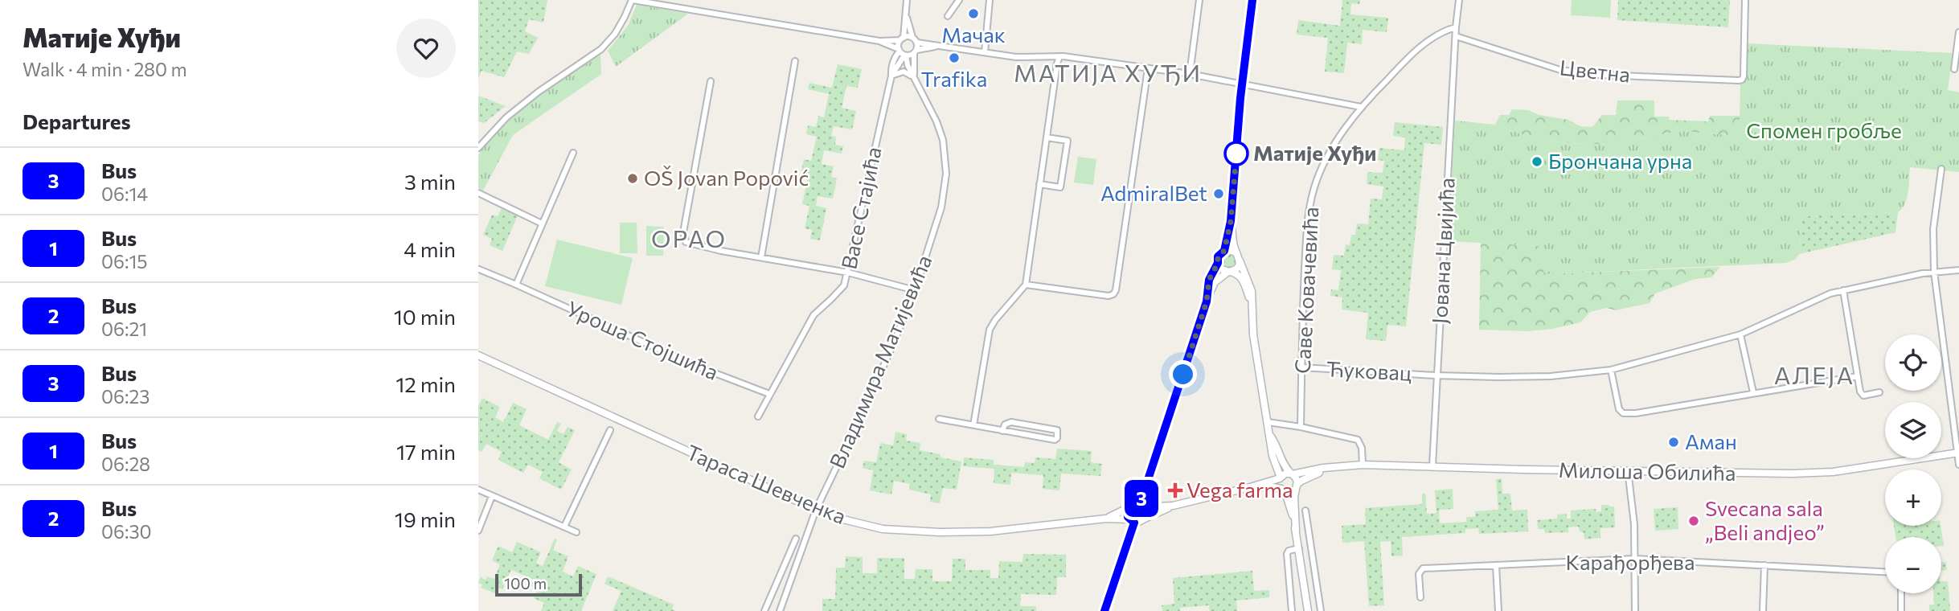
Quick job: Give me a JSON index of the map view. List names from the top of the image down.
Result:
{
  "streets": {
    "street": [
      "Цветна",
      "Васе Стајића",
      "Јована Цвијића",
      "Саве Ковачевића",
      "Уроша Стојшића",
      "Владимира Матијевића",
      "Ћуковац",
      "Милоша Обилића",
      "Тараса Шевченка",
      "Карађорђева"
    ]
  },
  "crossings": [
    ["Цветна", "Јована Цвијића"],
    ["Васе Стајића", "Уроша Стојшића"],
    ["Васе Стајића", "Владимира Матијевића"],
    ["Јована Цвијића", "Саве Ковачевића"],
    ["Јована Цвијића", "Ћуковац"],
    ["Јована Цвијића", "Милоша Обилића"],
    ["Саве Ковачевића", "Ћуковац"],
    ["Владимира Матијевића", "Тараса Шевченка"]
  ],
  "districts": ["МАТИЈА ХУЂИ", "ОРАО", "АЛЕЈА"],
  "parks": ["Спомен гробље"],
  "places": {
    "other": [
      "Мачак",
      "Trafika",
      "Матије Хуђи",
      "Брончана урна",
      "OŠ Jovan Popović",
      "AdmiralBet",
      "Аман",
      "Svecana sala „Beli andjeo”"
    ],
    "health": ["Vega farma"]
  },
  "lines": ["bus line 3"],
  "scale_bar": "100 m",
  "page": {
    "heading": [
      ["Матије Хуђи", "Walk · 4 min · 280 m"],
      "Departures"
    ],
    "on_map": "3",
    "list": [
      {
        "mark": "3",
        "name": "Bus",
        "note": "06:14",
        "value": "3 min"
      },
      {
        "mark": "1",
        "name": "Bus",
        "note": "06:15",
        "value": "4 min"
      },
      {
        "mark": "2",
        "name": "Bus",
        "note": "06:21",
        "value": "10 min"
      },
      {
        "mark": "3",
        "name": "Bus",
        "note": "06:23",
        "value": "12 min"
      },
      {
        "mark": "1",
        "name": "Bus",
        "note": "06:28",
        "value": "17 min"
      },
      {
        "mark": "2",
        "name": "Bus",
        "note": "06:30",
        "value": "19 min"
      }
    ],
    "map_buttons": ["+", "−"],
    "scale": "100 m"
  }
}
